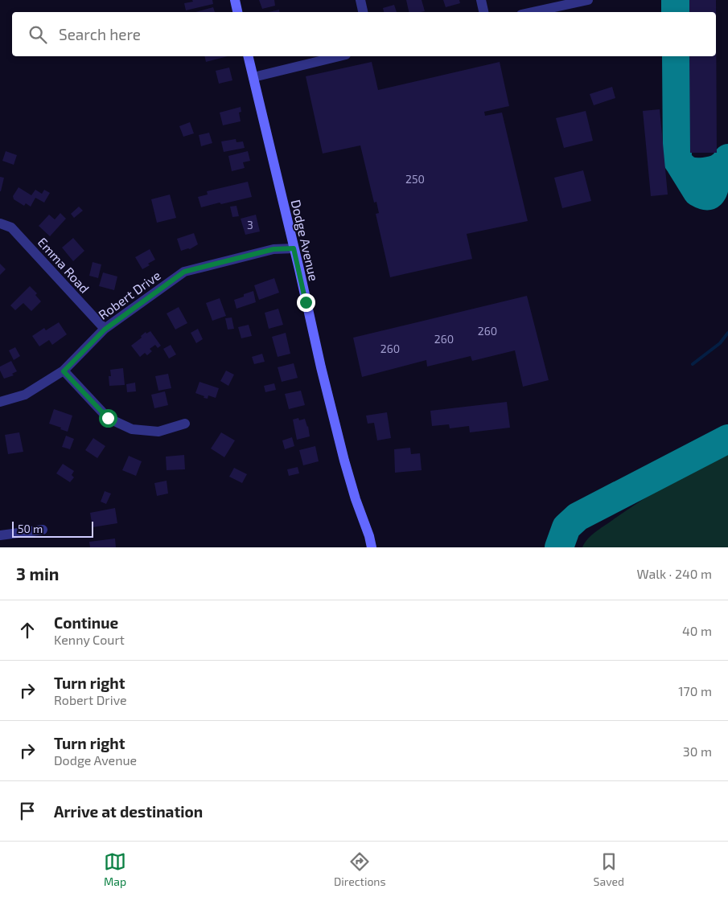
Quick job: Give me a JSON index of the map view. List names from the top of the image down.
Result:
{
  "streets": {
    "main road": ["Dodge Avenue"],
    "street": ["Emma Road", "Robert Drive"]
  },
  "crossings": [
    ["Dodge Avenue", "Robert Drive"],
    ["Emma Road", "Robert Drive"]
  ],
  "house_numbers": [
    "250",
    "3",
    "260",
    "260",
    "260"
  ],
  "scale_bar": "50 m",
  "page": {
    "search": "Search here",
    "scale": "50 m",
    "heading": ["3 min", "Walk · 240 m"],
    "list": [
      ["Continue", "Kenny Court", "40 m"],
      ["Turn right", "Robert Drive", "170 m"],
      ["Turn right", "Dodge Avenue", "30 m"],
      "Arrive at destination"
    ],
    "nav": ["Map", "Directions", "Saved"]
  }
}
